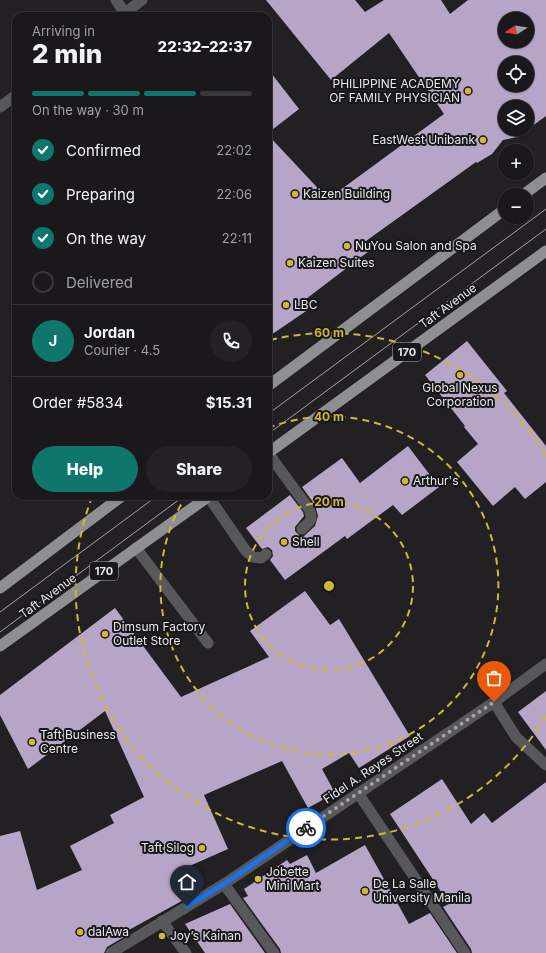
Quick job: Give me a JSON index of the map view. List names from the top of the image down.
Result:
{
  "streets": {
    "main road": ["Taft Avenue", "170"],
    "street": ["Fidel A. Reyes Street"]
  },
  "places": [
    "PHILIPPINE ACADEMY OF FAMILY PHYSICIAN",
    "EastWest Unibank",
    "Kaizen Building",
    "NuYou Salon and Spa",
    "Kaizen Suites",
    "LBC",
    "Global Nexus Corporation",
    "Arthur's",
    "Shell",
    "Dimsum Factory Outlet Store",
    "Taft Business Centre",
    "Taft Silog",
    "Jobette Mini Mart",
    "De La Salle University Manila",
    "dalAwa",
    "Joy’s Kainan"
  ],
  "north": "left",
  "page": {
    "map_buttons": ["+", "−"],
    "heading": ["2 min", "Arriving in", "22:32–22:37"],
    "panel": [
      "Jordan",
      "Courier · 4.5",
      "Order #5834",
      "$15.31"
    ],
    "bar": "On the way · 30 m",
    "list": [
      ["Confirmed", "22:02"],
      ["Preparing", "22:06"],
      ["On the way", "22:11"],
      "Delivered"
    ],
    "round": "J",
    "buttons": ["Help", "Share"]
  },
  "rings": ["60 m", "40 m", "20 m"]
}
